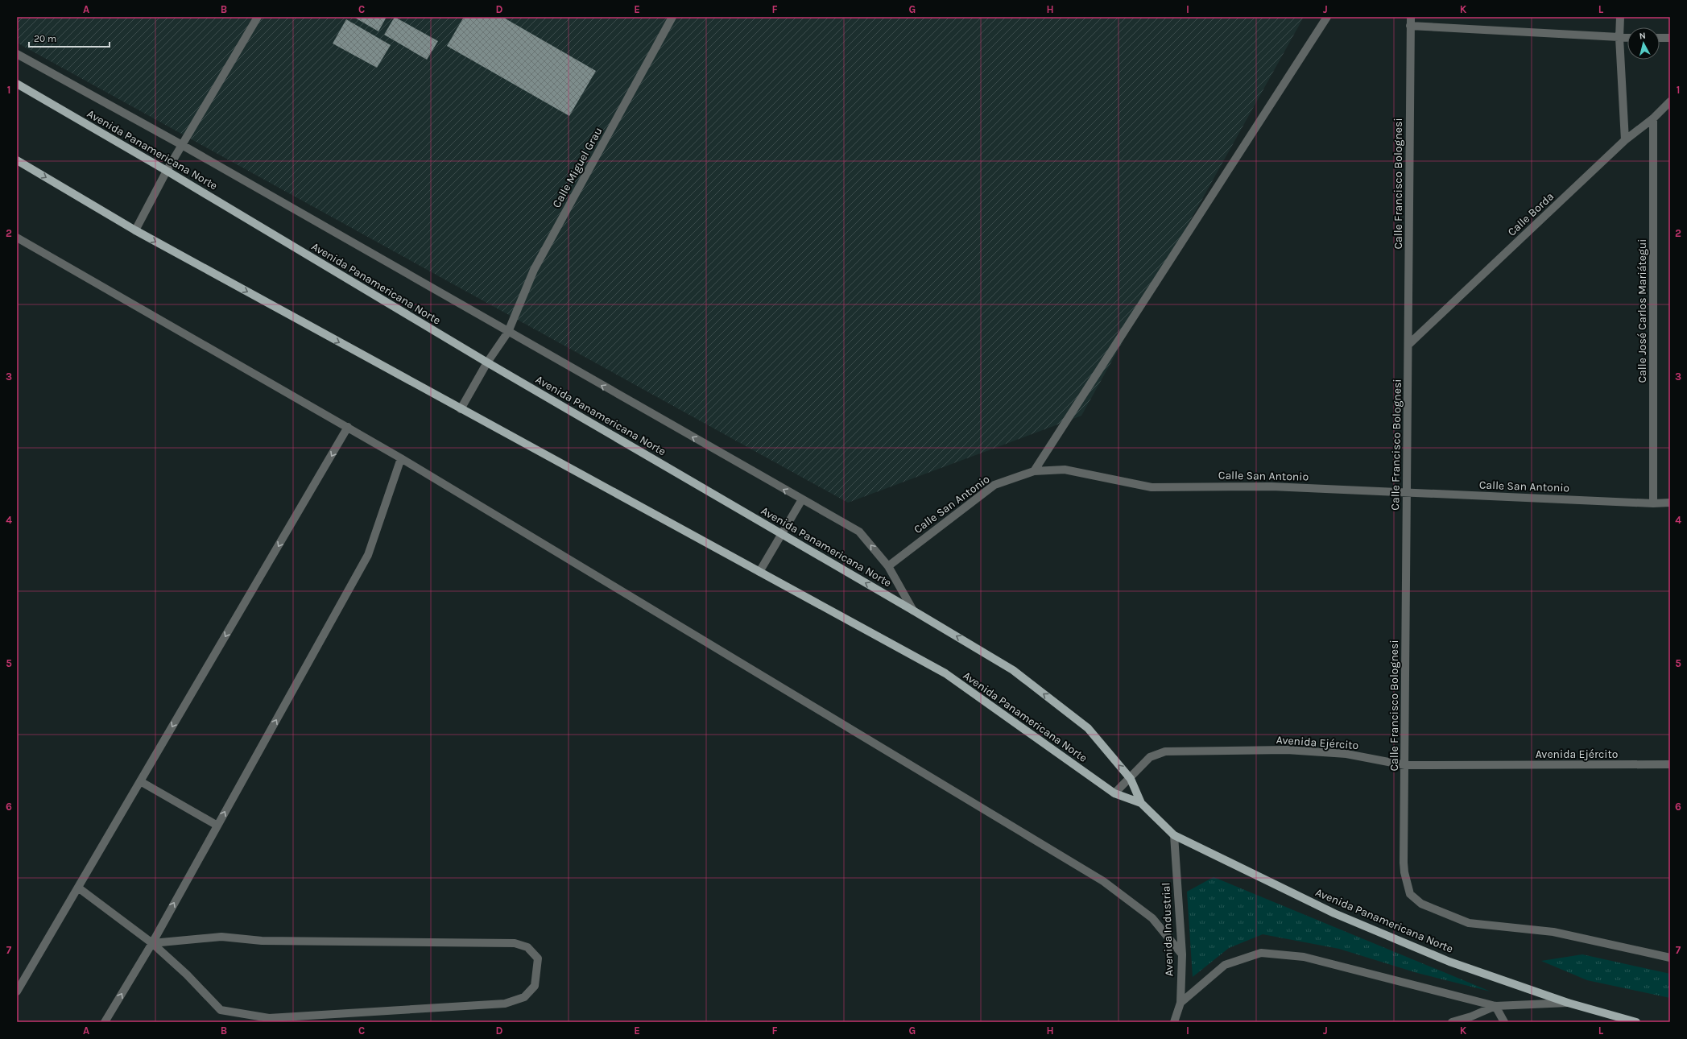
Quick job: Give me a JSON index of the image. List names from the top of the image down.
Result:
{
  "streets": {
    "main road": ["Avenida Panamericana Norte"],
    "street": [
      "Calle Miguel Grau",
      "Calle Francisco Bolognesi",
      "Calle Borda",
      "Calle José Carlos Mariátegui",
      "Calle San Antonio",
      "Avenida Ejército",
      "Avenida Industrial"
    ]
  },
  "crossings": [
    ["Avenida Panamericana Norte", "Calle Miguel Grau"],
    ["Avenida Panamericana Norte", "Avenida Ejército"],
    ["Avenida Panamericana Norte", "Avenida Industrial"],
    ["Calle Francisco Bolognesi", "Calle Borda"],
    ["Calle Francisco Bolognesi", "Calle San Antonio"],
    ["Calle Francisco Bolognesi", "Avenida Ejército"],
    ["Calle Borda", "Calle José Carlos Mariátegui"],
    ["Calle José Carlos Mariátegui", "Calle San Antonio"]
  ],
  "scale_bar": "20 m",
  "north": "top",
  "grid": {
    "columns": [
      "A",
      "B",
      "C",
      "D",
      "E",
      "F",
      "G",
      "H",
      "I",
      "J",
      "K",
      "L"
    ],
    "rows": [
      "1",
      "2",
      "3",
      "4",
      "5",
      "6",
      "7"
    ]
  }
}
